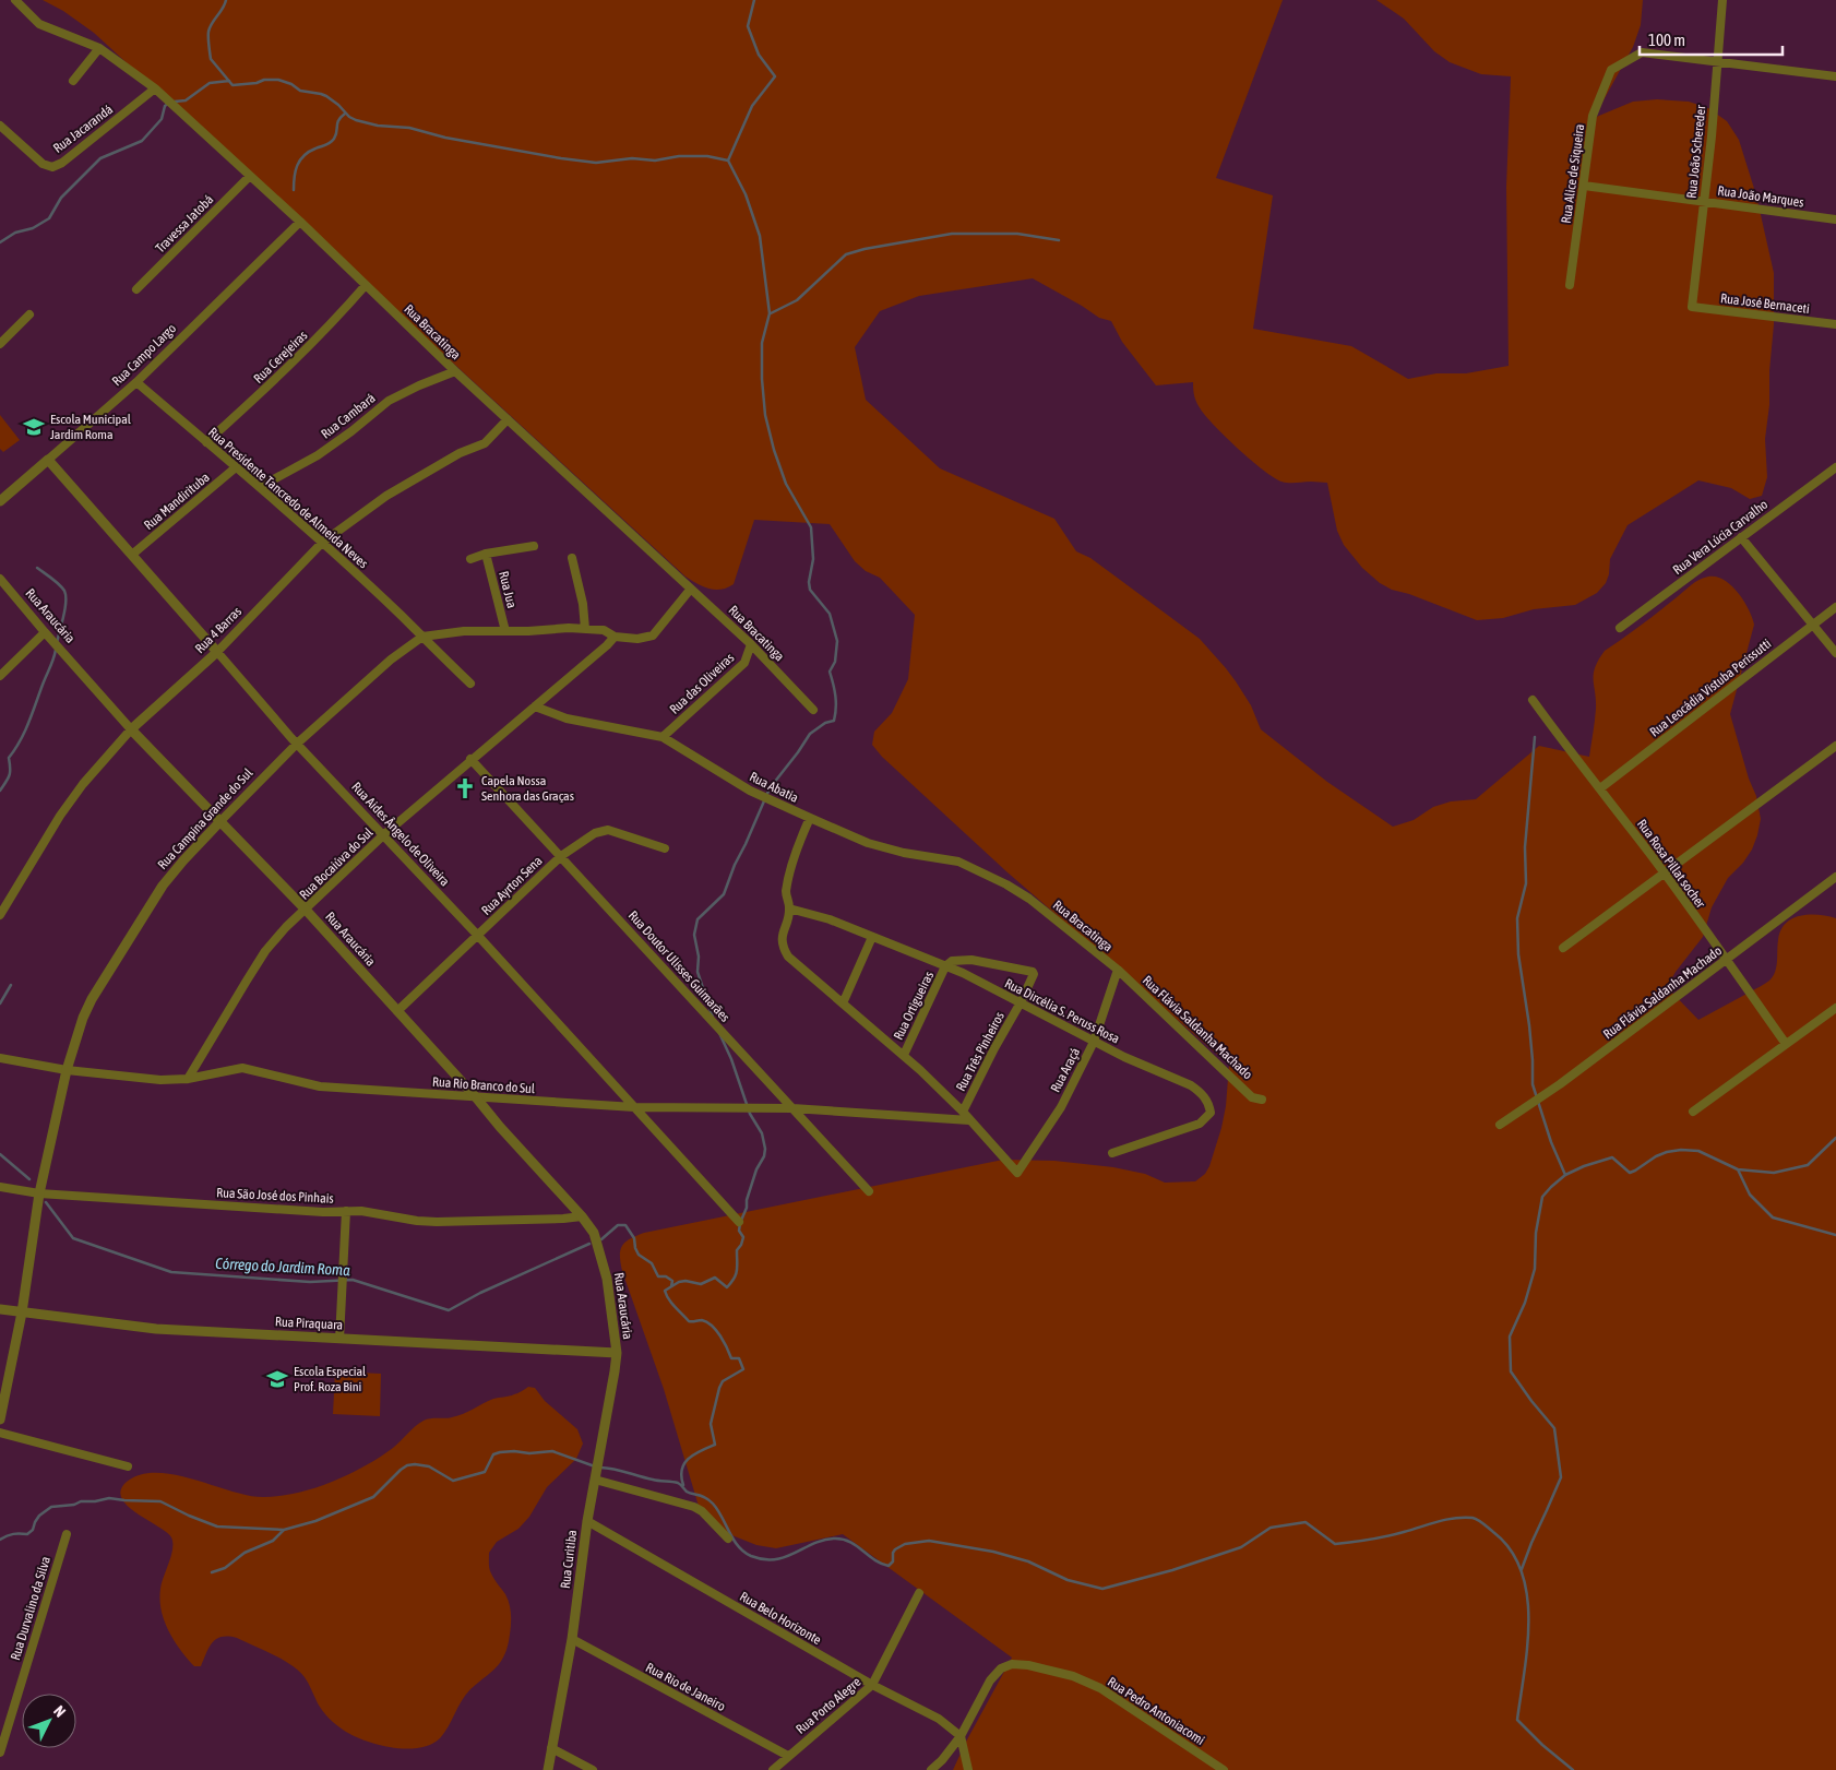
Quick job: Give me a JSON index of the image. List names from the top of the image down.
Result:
{
  "streets": {
    "street": [
      "Rua Jacarandá",
      "Rua João Schereder",
      "Rua Alice de Siqueira",
      "Rua João Marques",
      "Travessa Jatobá",
      "Rua José Bernaceti",
      "Rua Bracatinga",
      "Rua Campo Largo",
      "Rua Cerejeiras",
      "Rua Cambará",
      "Rua Presidente Tancredo de Almeida Neves",
      "Rua Mandirituba",
      "Rua Vera Lúcia Carvalho",
      "Rua Jua",
      "Rua Araucária",
      "Rua 4 Barras",
      "Rua das Oliveiras",
      "Rua Leocádia Vistuba Perissutti",
      "Rua Abatia",
      "Rua Campina Grande do Sul",
      "Rua Aides Ângelo de Oliveira",
      "Rua Bocaiúva do Sul",
      "Rua Rosa Pillat socher",
      "Rua Ayrton Sena",
      "Rua Doutor Ulisses Guimarães",
      "Rua Flávia Saldanha Machado",
      "Rua Ortigueiras",
      "Rua Dircélia S. Peruss Rosa",
      "Rua Três Pinheiros",
      "Rua Araçá",
      "Rua Rio Branco do Sul",
      "Rua São José dos Pinhais",
      "Rua Piraquara",
      "Rua Curitiba",
      "Rua Durvalino da Silva",
      "Rua Belo Horizonte",
      "Rua Rio de Janeiro",
      "Rua Porto Alegre",
      "Rua Pedro Antoniacomi"
    ]
  },
  "crossings": [
    ["Rua Jacarandá", "Rua Bracatinga"],
    ["Rua João Schereder", "Rua Alice de Siqueira"],
    ["Rua João Schereder", "Rua João Marques"],
    ["Rua João Schereder", "Rua José Bernaceti"],
    ["Rua Alice de Siqueira", "Rua João Marques"],
    ["Travessa Jatobá", "Rua Bracatinga"],
    ["Rua Bracatinga", "Rua Campo Largo"],
    ["Rua Bracatinga", "Rua Cerejeiras"],
    ["Rua Bracatinga", "Rua Cambará"],
    ["Rua Bracatinga", "Rua 4 Barras"],
    ["Rua Bracatinga", "Rua das Oliveiras"],
    ["Rua Bracatinga", "Rua Abatia"],
    ["Rua Bracatinga", "Rua Campina Grande do Sul"],
    ["Rua Bracatinga", "Rua Flávia Saldanha Machado"],
    ["Rua Bracatinga", "Rua Araçá"],
    ["Rua Campo Largo", "Rua Presidente Tancredo de Almeida Neves"],
    ["Rua Campo Largo", "Rua Aides Ângelo de Oliveira"],
    ["Rua Cerejeiras", "Rua Presidente Tancredo de Almeida Neves"],
    ["Rua Cambará", "Rua Presidente Tancredo de Almeida Neves"],
    ["Rua Presidente Tancredo de Almeida Neves", "Rua Mandirituba"],
    ["Rua Presidente Tancredo de Almeida Neves", "Rua 4 Barras"],
    ["Rua Presidente Tancredo de Almeida Neves", "Rua Campina Grande do Sul"],
    ["Rua Mandirituba", "Rua Aides Ângelo de Oliveira"],
    ["Rua Jua", "Rua Campina Grande do Sul"],
    ["Rua Araucária", "Rua 4 Barras"],
    ["Rua Araucária", "Rua Campina Grande do Sul"],
    ["Rua Araucária", "Rua Bocaiúva do Sul"],
    ["Rua Araucária", "Rua Ayrton Sena"],
    ["Rua Araucária", "Rua Rio Branco do Sul"],
    ["Rua Araucária", "Rua São José dos Pinhais"],
    ["Rua Araucária", "Rua Piraquara"],
    ["Rua Araucária", "Rua Curitiba"],
    ["Rua 4 Barras", "Rua Aides Ângelo de Oliveira"],
    ["Rua das Oliveiras", "Rua Abatia"],
    ["Rua Leocádia Vistuba Perissutti", "Rua Rosa Pillat socher"],
    ["Rua Abatia", "Rua Bocaiúva do Sul"],
    ["Rua Campina Grande do Sul", "Rua Aides Ângelo de Oliveira"],
    ["Rua Campina Grande do Sul", "Rua Bocaiúva do Sul"],
    ["Rua Campina Grande do Sul", "Rua Rio Branco do Sul"],
    ["Rua Campina Grande do Sul", "Rua São José dos Pinhais"],
    ["Rua Campina Grande do Sul", "Rua Piraquara"],
    ["Rua Aides Ângelo de Oliveira", "Rua Bocaiúva do Sul"],
    ["Rua Aides Ângelo de Oliveira", "Rua Ayrton Sena"],
    ["Rua Aides Ângelo de Oliveira", "Rua Rio Branco do Sul"],
    ["Rua Bocaiúva do Sul", "Rua Doutor Ulisses Guimarães"],
    ["Rua Bocaiúva do Sul", "Rua Rio Branco do Sul"],
    ["Rua Rosa Pillat socher", "Rua Flávia Saldanha Machado"],
    ["Rua Ayrton Sena", "Rua Doutor Ulisses Guimarães"],
    ["Rua Doutor Ulisses Guimarães", "Rua Rio Branco do Sul"],
    ["Rua Flávia Saldanha Machado", "Rua Araçá"],
    ["Rua Ortigueiras", "Rua Dircélia S. Peruss Rosa"],
    ["Rua Ortigueiras", "Rua Três Pinheiros"],
    ["Rua Dircélia S. Peruss Rosa", "Rua Três Pinheiros"],
    ["Rua Dircélia S. Peruss Rosa", "Rua Araçá"],
    ["Rua Araçá", "Rua Rio Branco do Sul"],
    ["Rua Piraquara", "Rua Curitiba"],
    ["Rua Curitiba", "Rua Belo Horizonte"],
    ["Rua Curitiba", "Rua Rio de Janeiro"],
    ["Rua Belo Horizonte", "Rua Porto Alegre"],
    ["Rua Belo Horizonte", "Rua Pedro Antoniacomi"],
    ["Rua Rio de Janeiro", "Rua Porto Alegre"]
  ],
  "water": ["Córrego do Jardim Roma"],
  "places": {
    "school or university": ["Escola Municipal Jardim Roma", "Escola Especial Prof. Roza Bini"],
    "church": ["Capela Nossa Senhora das Graças"]
  },
  "scale_bar": "100 m",
  "north": "top right"
}
